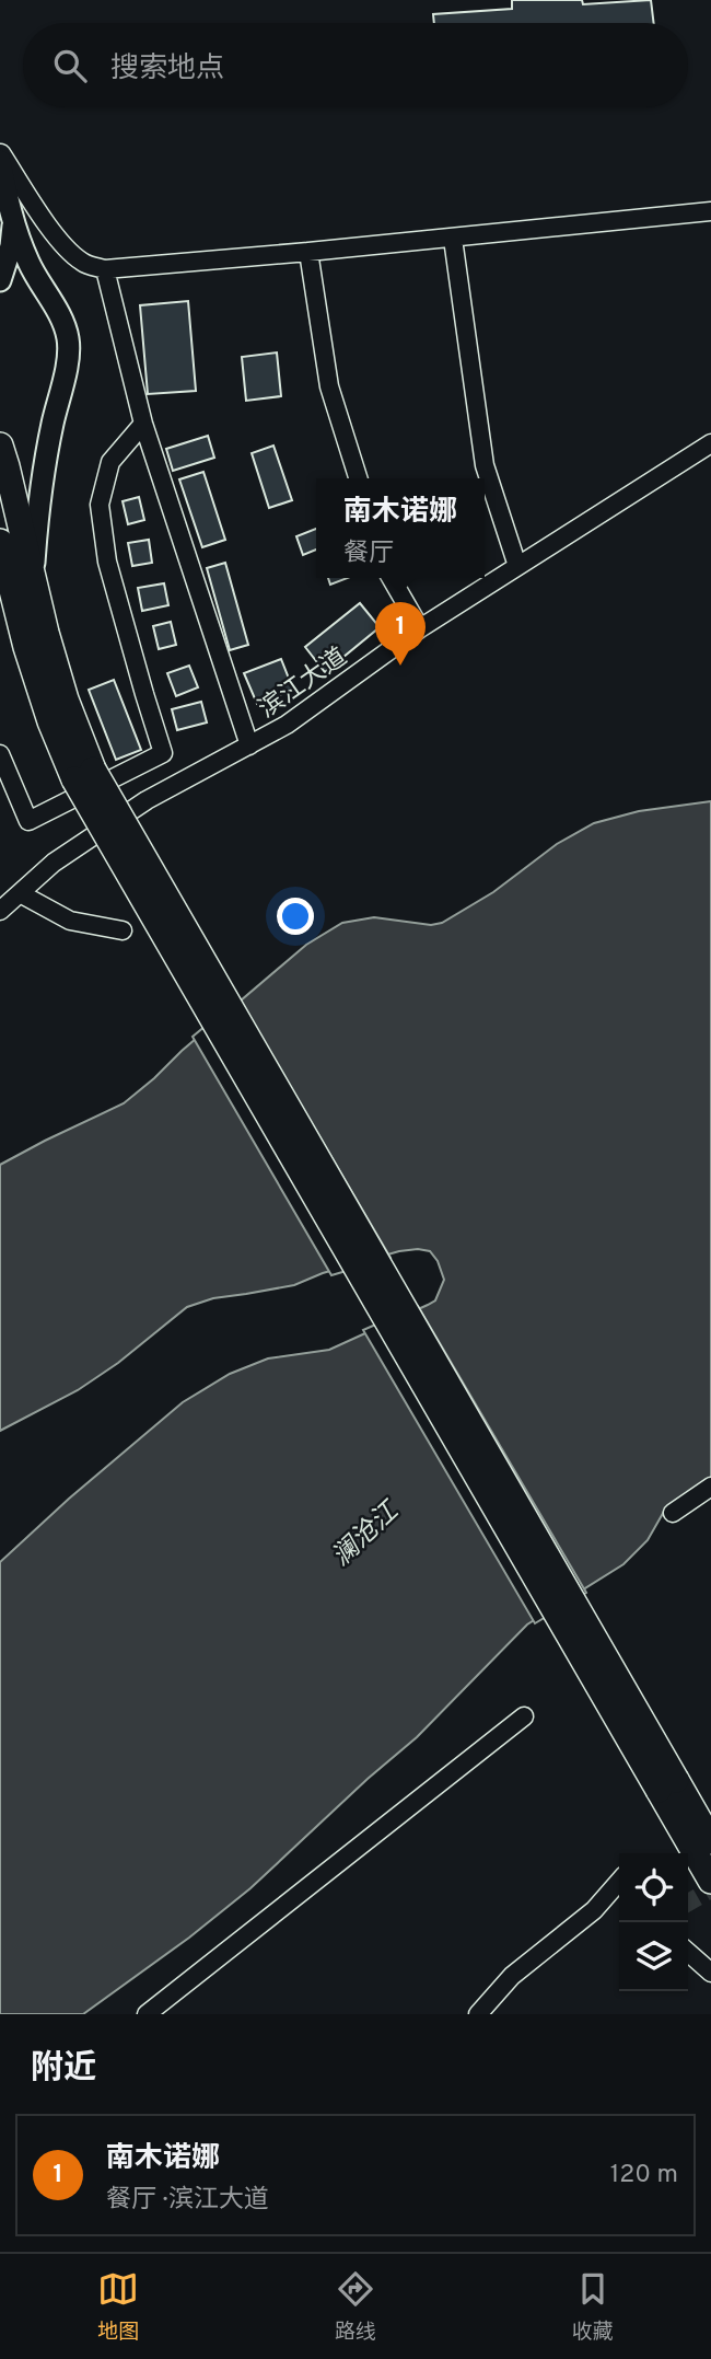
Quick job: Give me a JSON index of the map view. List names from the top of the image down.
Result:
{
  "streets": {
    "street": ["滨江大道"]
  },
  "water": ["澜沧江"],
  "page": {
    "search": "搜索地点",
    "popup": ["南木诺娜", "餐厅"],
    "pins": "1",
    "heading": "附近",
    "list": [
      {
        "mark": "1",
        "name": "南木诺娜",
        "note": "餐厅 · 滨江大道",
        "value": "120 m"
      }
    ],
    "nav": ["地图", "路线", "收藏"]
  }
}
